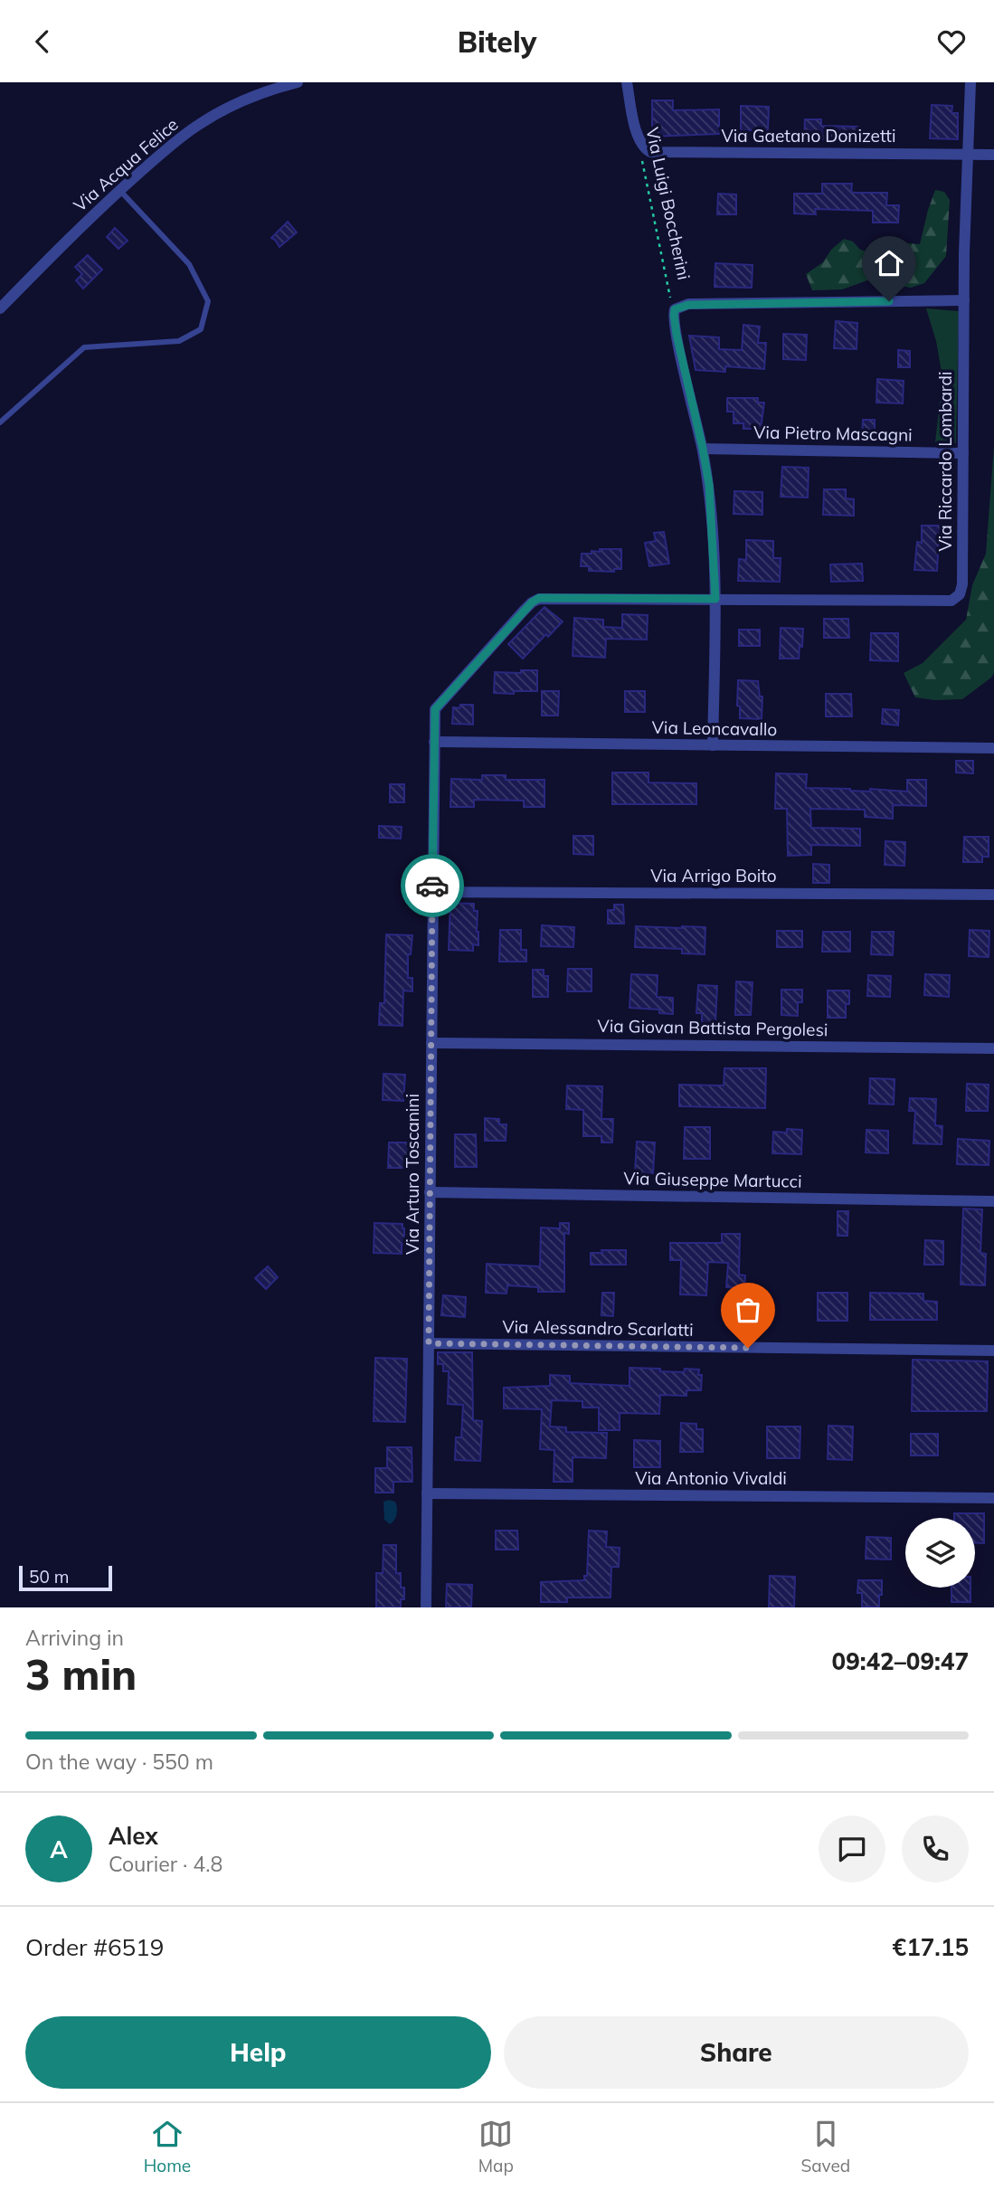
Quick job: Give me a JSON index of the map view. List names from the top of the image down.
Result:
{
  "streets": {
    "street": [
      "Via Gaetano Donizetti",
      "Via Acqua Felice",
      "Via Luigi Boccherini",
      "Via Pietro Mascagni",
      "Via Riccardo Lombardi",
      "Via Leoncavallo",
      "Via Arrigo Boito",
      "Via Giovan Battista Pergolesi",
      "Via Arturo Toscanini",
      "Via Giuseppe Martucci",
      "Via Alessandro Scarlatti",
      "Via Antonio Vivaldi"
    ]
  },
  "crossings": [
    ["Via Gaetano Donizetti", "Via Luigi Boccherini"],
    ["Via Gaetano Donizetti", "Via Riccardo Lombardi"],
    ["Via Pietro Mascagni", "Via Riccardo Lombardi"],
    ["Via Riccardo Lombardi", "Via Arturo Toscanini"],
    ["Via Leoncavallo", "Via Arturo Toscanini"],
    ["Via Arrigo Boito", "Via Arturo Toscanini"],
    ["Via Giovan Battista Pergolesi", "Via Arturo Toscanini"],
    ["Via Arturo Toscanini", "Via Giuseppe Martucci"],
    ["Via Arturo Toscanini", "Via Alessandro Scarlatti"],
    ["Via Arturo Toscanini", "Via Antonio Vivaldi"]
  ],
  "scale_bar": "50 m",
  "page": {
    "header": "Bitely",
    "scale": "50 m",
    "heading": ["3 min", "Arriving in", "09:42–09:47"],
    "panel": [
      "Alex",
      "Courier · 4.8",
      "Order #6519",
      "€17.15"
    ],
    "bar": "On the way · 550 m",
    "round": "A",
    "buttons": ["Help", "Share"],
    "tabs": ["Home", "Map", "Saved"]
  }
}
